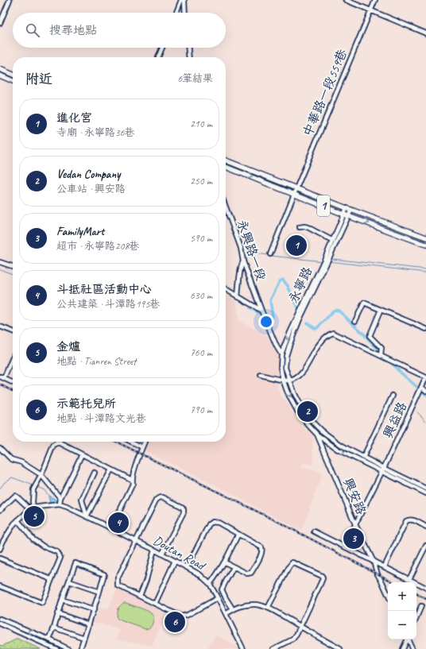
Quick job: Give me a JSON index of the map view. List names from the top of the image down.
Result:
{
  "streets": {
    "main road": ["1"],
    "street": [
      "中華路一段559巷",
      "永興路一段",
      "永寧路",
      "興益路",
      "興安路",
      "Doutan Road"
    ]
  },
  "crossings": [
    ["中華路一段559巷", "1"],
    ["1", "永寧路"],
    ["永興路一段", "興安路"],
    ["永寧路", "興安路"],
    ["興益路", "興安路"]
  ],
  "page": {
    "search": "搜尋地點",
    "heading": ["附近", "6筆結果"],
    "list": [
      {
        "mark": "1",
        "name": "進化宮",
        "note": "寺廟 · 永寧路36巷",
        "value": "210 m"
      },
      {
        "mark": "2",
        "name": "Vedan Company",
        "note": "公車站 · 興安路",
        "value": "250 m"
      },
      {
        "mark": "3",
        "name": "FamilyMart",
        "note": "超市 · 永寧路208巷",
        "value": "590 m"
      },
      {
        "mark": "4",
        "name": "斗抵社區活動中心",
        "note": "公共建築 · 斗潭路195巷",
        "value": "630 m"
      },
      {
        "mark": "5",
        "name": "金爐",
        "note": "地點 · Tianren Street",
        "value": "760 m"
      },
      {
        "mark": "6",
        "name": "示範托兒所",
        "note": "地點 · 斗潭路文光巷",
        "value": "790 m"
      }
    ],
    "pins": [
      "1",
      "2",
      "5",
      "4",
      "3",
      "6"
    ],
    "map_buttons": ["+", "−"]
  }
}
